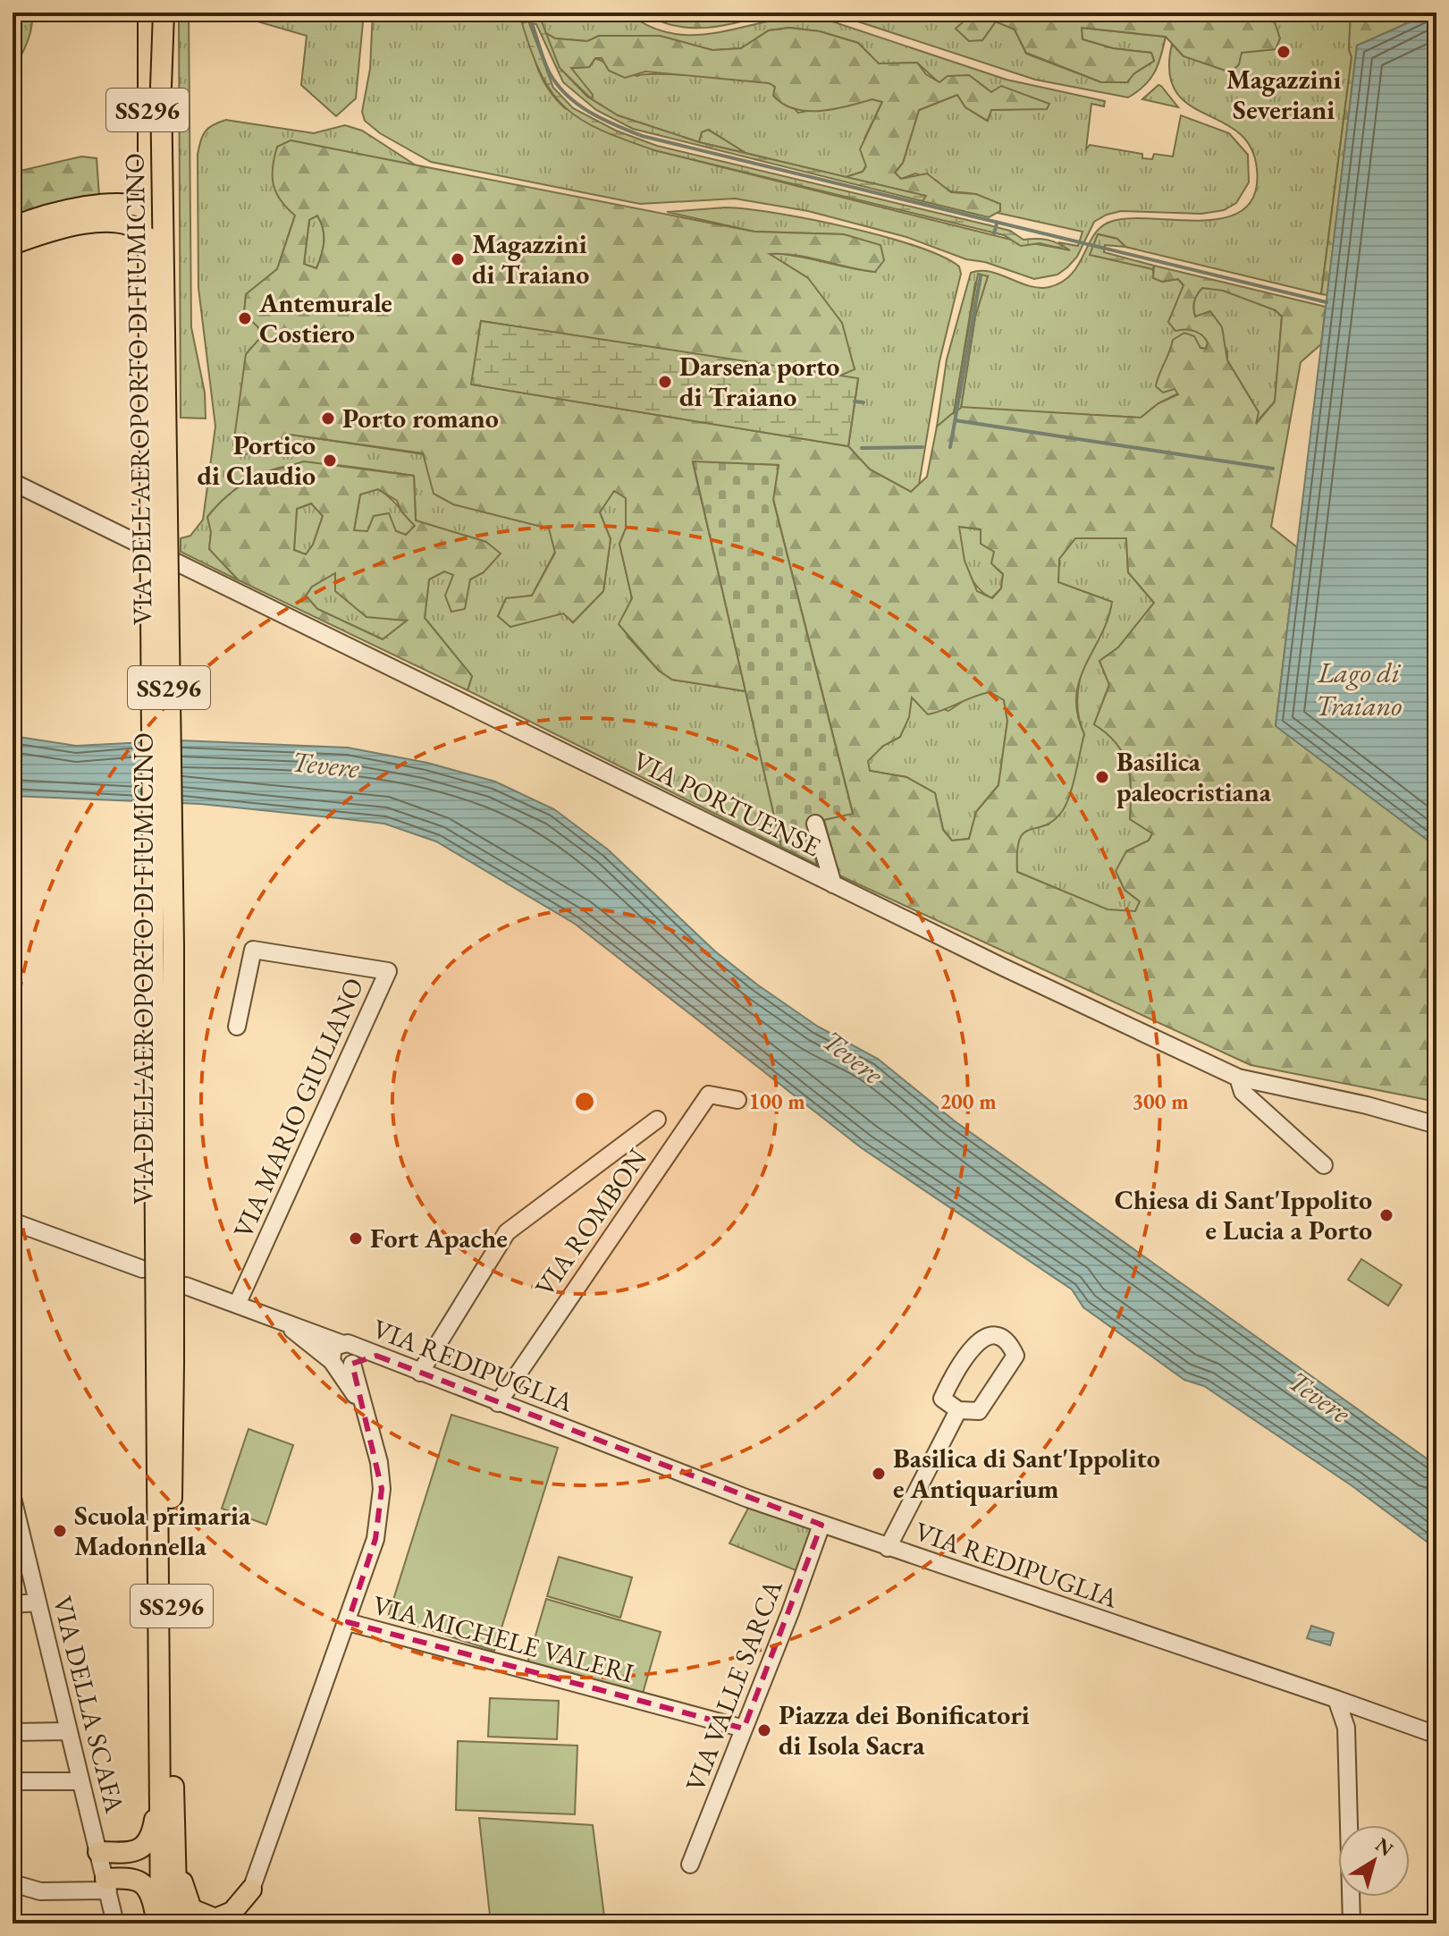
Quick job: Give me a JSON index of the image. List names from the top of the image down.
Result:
{
  "streets": {
    "main road": ["SS296", "VIA DELL'AEROPORTO DI FIUMICINO"],
    "street": [
      "VIA PORTUENSE",
      "VIA MARIO GIULIANO",
      "VIA ROMBON",
      "VIA REDIPUGLIA",
      "VIA MICHELE VALERI",
      "VIA VALLE SARCA",
      "VIA DELLA SCAFA"
    ]
  },
  "crossings": [
    ["VIA MARIO GIULIANO", "VIA REDIPUGLIA"],
    ["VIA ROMBON", "VIA REDIPUGLIA"],
    ["VIA REDIPUGLIA", "VIA VALLE SARCA"],
    ["VIA MICHELE VALERI", "VIA VALLE SARCA"]
  ],
  "water": ["Lago di Traiano", "Tevere"],
  "places": [
    "Magazzini Severiani",
    "Magazzini di Traiano",
    "Antemurale Costiero",
    "Darsena porto di Traiano",
    "Porto romano",
    "Portico di Claudio",
    "Basilica paleocristiana",
    "Chiesa di Sant'Ippolito e Lucia a Porto",
    "Fort Apache",
    "Basilica di Sant'Ippolito e Antiquarium",
    "Scuola primaria Madonnella",
    "Piazza dei Bonificatori di Isola Sacra"
  ],
  "north": "top right",
  "rings": ["100 m", "200 m", "300 m"]
}
